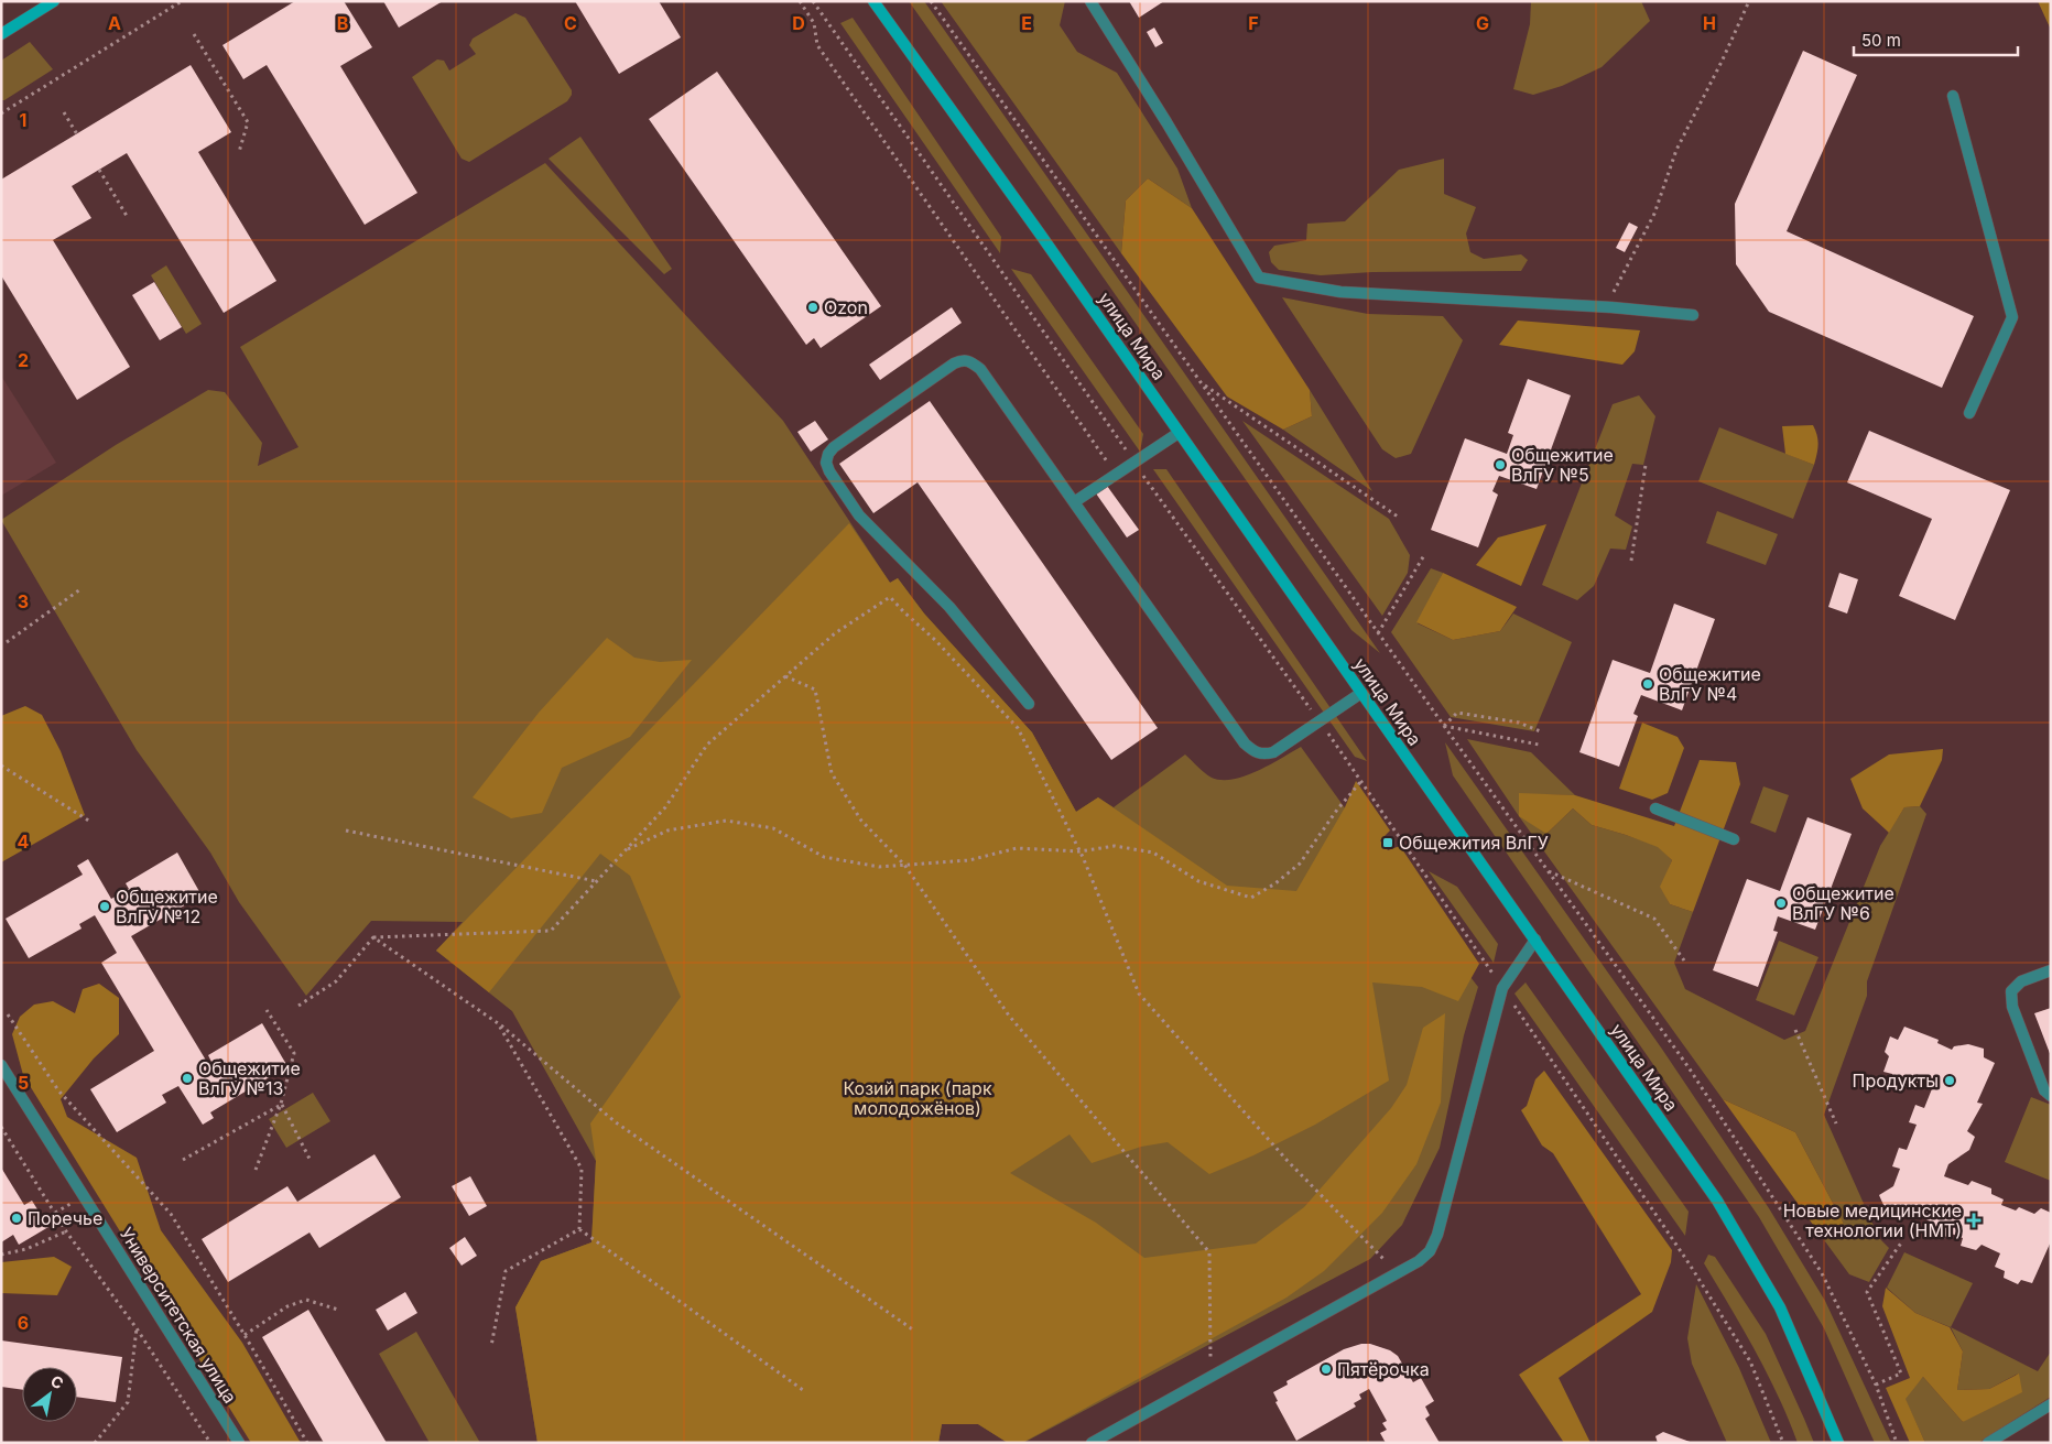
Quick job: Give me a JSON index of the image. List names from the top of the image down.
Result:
{
  "streets": {
    "main road": ["улица Мира"],
    "street": ["Университетская улица"]
  },
  "parks": ["Козий парк (парк молодожёнов)"],
  "places": {
    "other": [
      "Ozon",
      "Общежитие ВлГУ №5",
      "Общежитие ВлГУ №4",
      "Общежитие ВлГУ №6",
      "Общежитие ВлГУ №12",
      "Общежитие ВлГУ №13",
      "Продукты",
      "Поречье",
      "Пятёрочка"
    ],
    "transit": ["Общежития ВлГУ"],
    "health": ["Новые медицинские технологии (НМТ)"]
  },
  "scale_bar": "50 m",
  "north": "top right",
  "grid": {
    "columns": [
      "A",
      "B",
      "C",
      "D",
      "E",
      "F",
      "G",
      "H"
    ],
    "rows": [
      "1",
      "2",
      "3",
      "4",
      "5",
      "6"
    ]
  }
}
